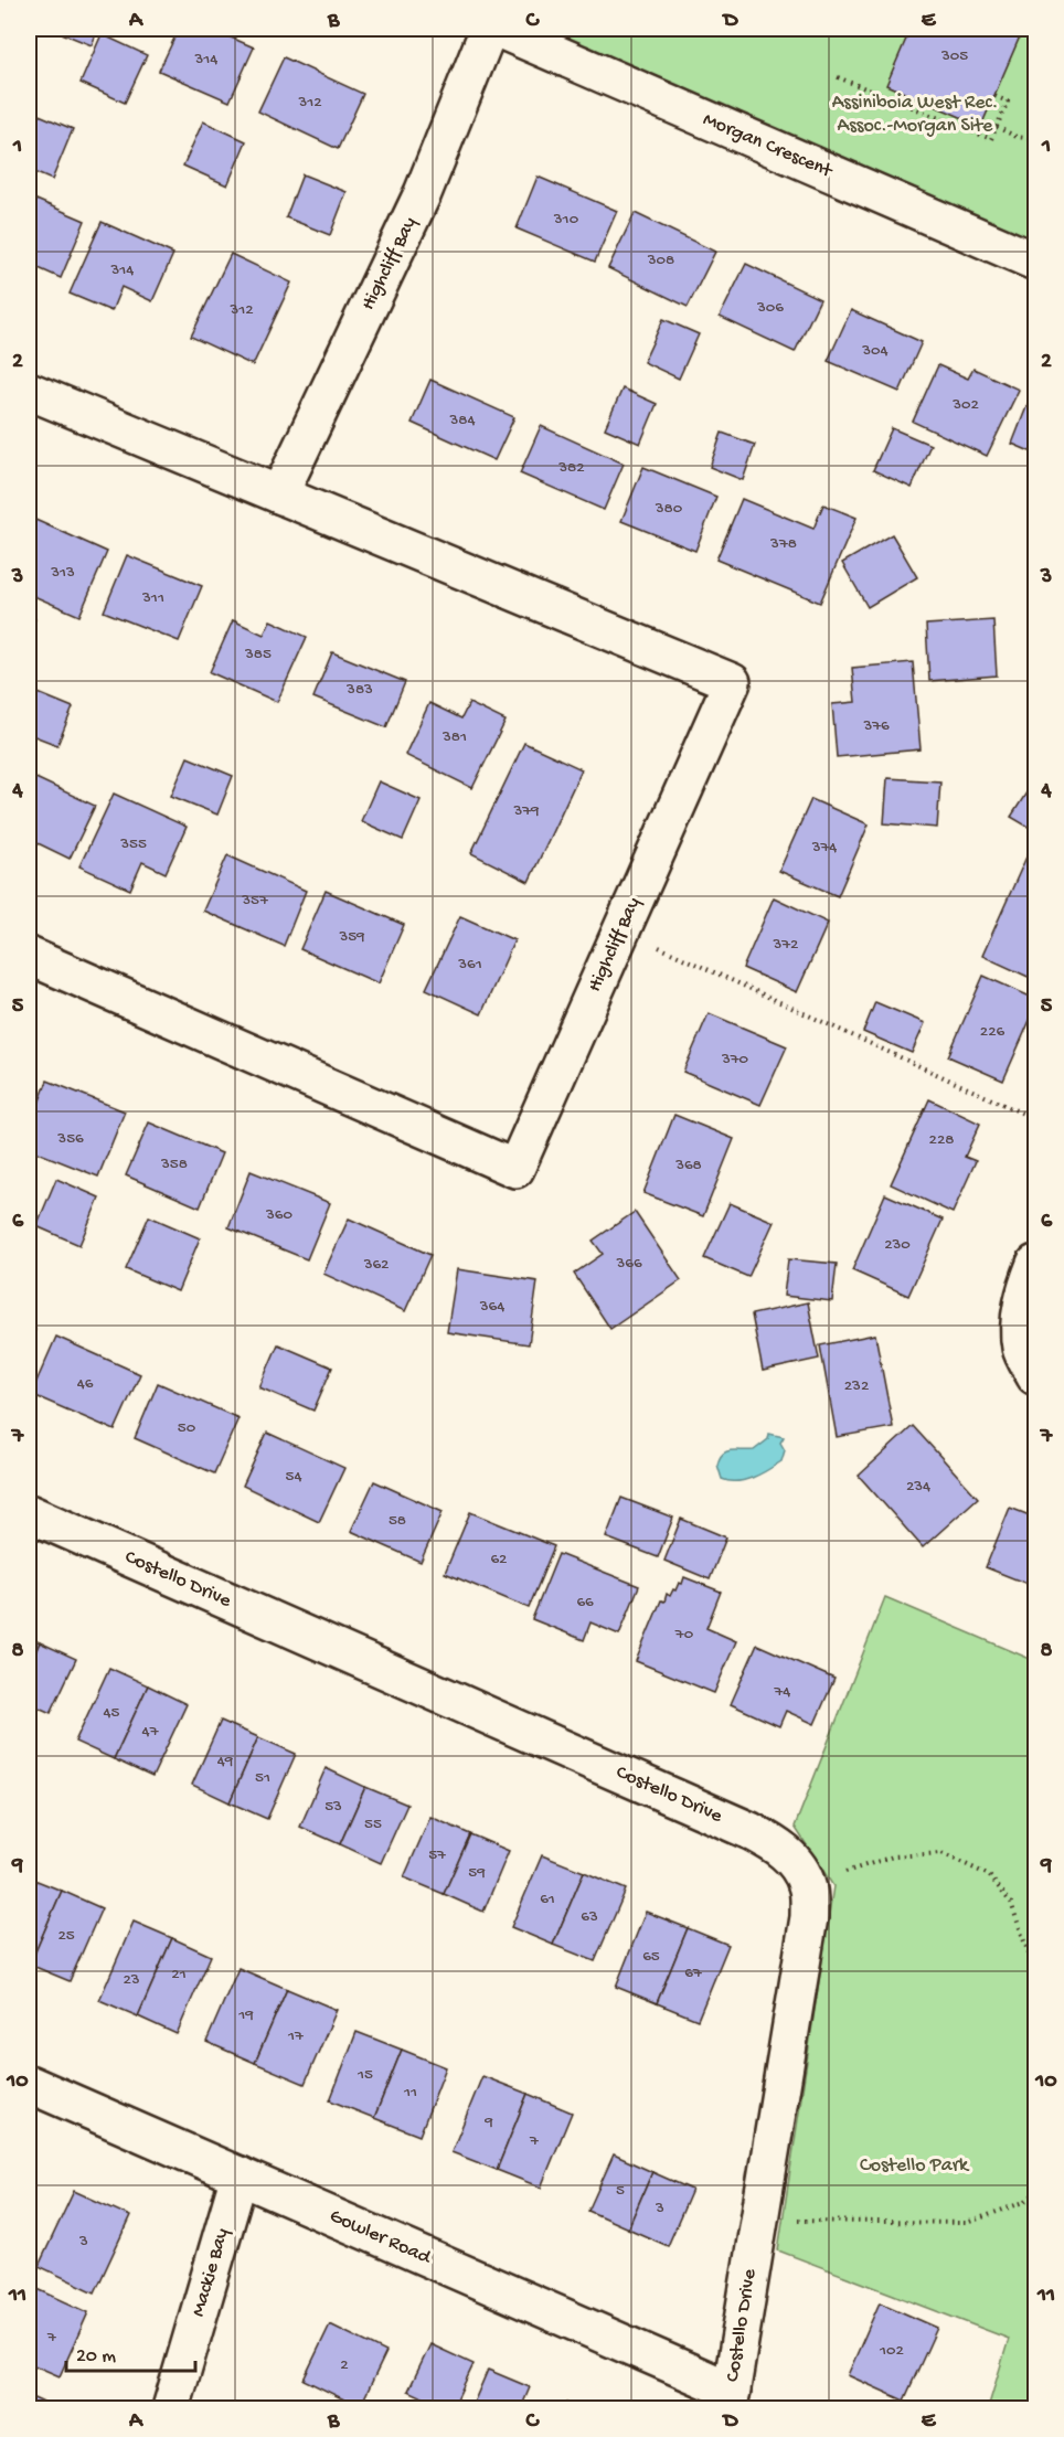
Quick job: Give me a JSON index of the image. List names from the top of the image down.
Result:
{
  "streets": {
    "street": [
      "Morgan Crescent",
      "Highcliff Bay",
      "Costello Drive",
      "Gowler Road",
      "Mackie Bay"
    ]
  },
  "crossings": [
    ["Costello Drive", "Gowler Road"],
    ["Gowler Road", "Mackie Bay"]
  ],
  "parks": ["Assiniboia West Rec. Assoc.-Morgan Site", "Costello Park"],
  "house_numbers": [
    "305",
    "314",
    "312",
    "310",
    "308",
    "314",
    "306",
    "312",
    "304",
    "302",
    "384",
    "382",
    "380",
    "378",
    "313",
    "311",
    "385",
    "383",
    "376",
    "381",
    "379",
    "355",
    "374",
    "357",
    "359",
    "372",
    "361",
    "226",
    "370",
    "356",
    "228",
    "358",
    "368",
    "360",
    "230",
    "366",
    "362",
    "364",
    "46",
    "232",
    "50",
    "54",
    "234",
    "58",
    "62",
    "66",
    "70",
    "74",
    "45",
    "47",
    "49",
    "51",
    "53",
    "55",
    "57",
    "59",
    "61",
    "63",
    "25",
    "65",
    "67",
    "21",
    "23",
    "19",
    "17",
    "15",
    "11",
    "9",
    "7",
    "5",
    "3",
    "3",
    "7",
    "102",
    "2"
  ],
  "scale_bar": "20 m",
  "grid": {
    "columns": [
      "A",
      "B",
      "C",
      "D",
      "E"
    ],
    "rows": [
      "1",
      "2",
      "3",
      "4",
      "5",
      "6",
      "7",
      "8",
      "9",
      "10",
      "11"
    ]
  }
}
